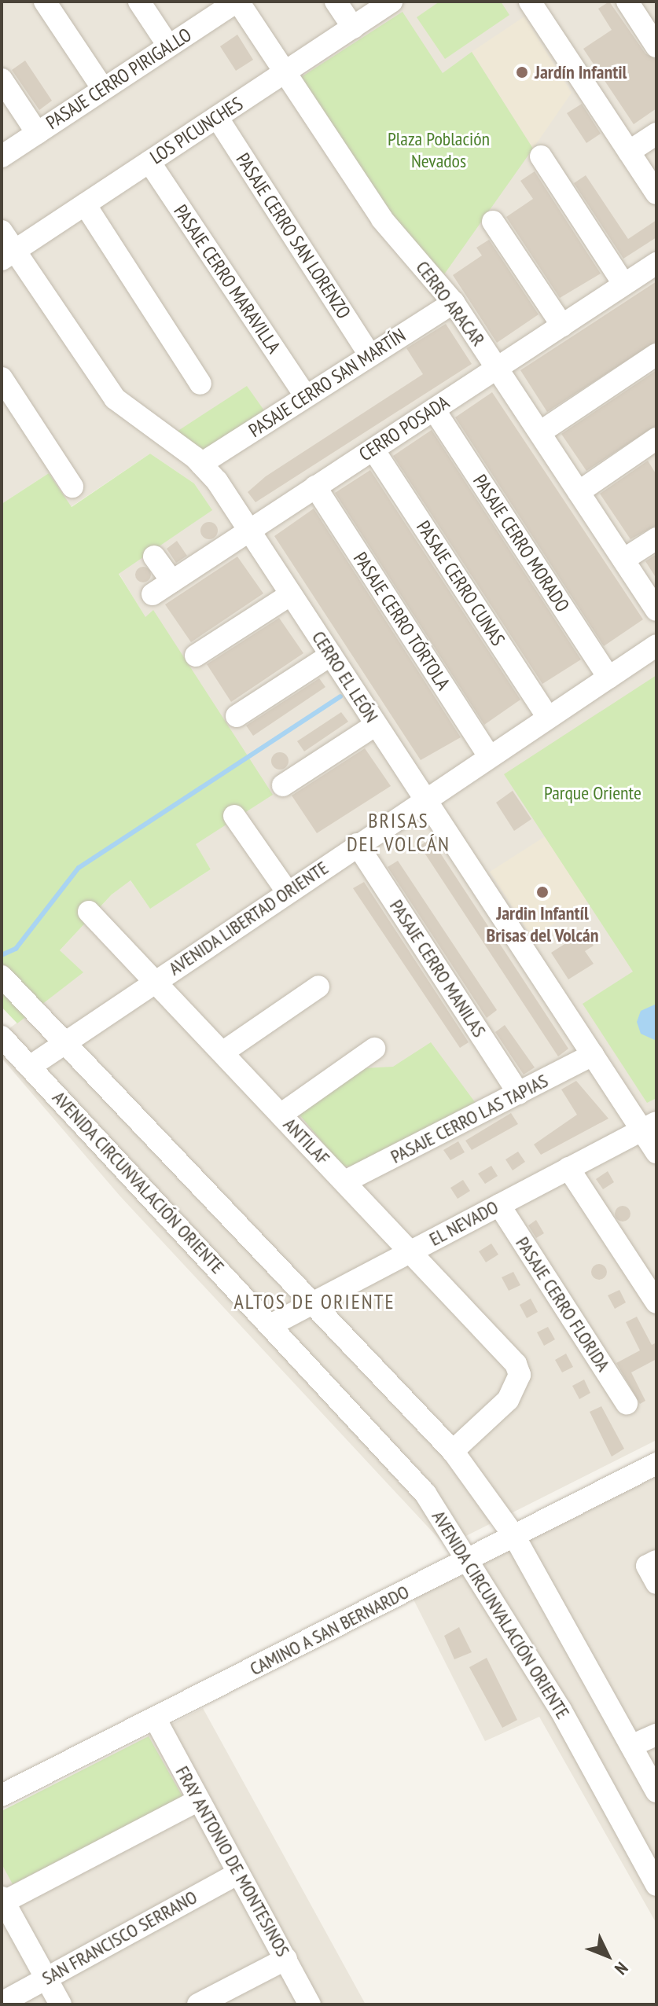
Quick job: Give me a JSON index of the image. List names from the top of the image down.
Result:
{
  "streets": {
    "street": [
      "PASAJE CERRO PIRIGALLO",
      "LOS PICUNCHES",
      "PASAJE CERRO SAN LORENZO",
      "PASAJE CERRO MARAVILLA",
      "CERRO ARACAR",
      "PASAJE CERRO SAN MARTÍN",
      "CERRO POSADA",
      "PASAJE CERRO MORADO",
      "PASAJE CERRO CUNAS",
      "PASAJE CERRO TÓRTOLA",
      "CERRO EL LEÓN",
      "AVENIDA LIBERTAD ORIENTE",
      "PASAJE CERRO MANILAS",
      "PASAJE CERRO LAS TAPIAS",
      "ANTILAF",
      "AVENIDA CIRCUNVALACIÓN ORIENTE",
      "EL NEVADO",
      "PASAJE CERRO FLORIDA",
      "CAMINO A SAN BERNARDO",
      "FRAY ANTONIO DE MONTESINOS",
      "SAN FRANCISCO SERRANO"
    ]
  },
  "crossings": [
    ["PASAJE CERRO PIRIGALLO", "CERRO ARACAR"],
    ["LOS PICUNCHES", "PASAJE CERRO SAN LORENZO"],
    ["LOS PICUNCHES", "PASAJE CERRO MARAVILLA"],
    ["LOS PICUNCHES", "CERRO ARACAR"],
    ["LOS PICUNCHES", "CERRO EL LEÓN"],
    ["PASAJE CERRO SAN LORENZO", "PASAJE CERRO SAN MARTÍN"],
    ["PASAJE CERRO MARAVILLA", "PASAJE CERRO SAN MARTÍN"],
    ["CERRO ARACAR", "PASAJE CERRO SAN MARTÍN"],
    ["CERRO ARACAR", "CERRO POSADA"],
    ["PASAJE CERRO SAN MARTÍN", "CERRO EL LEÓN"],
    ["CERRO POSADA", "PASAJE CERRO MORADO"],
    ["CERRO POSADA", "PASAJE CERRO CUNAS"],
    ["CERRO POSADA", "PASAJE CERRO TÓRTOLA"],
    ["CERRO POSADA", "CERRO EL LEÓN"],
    ["PASAJE CERRO MORADO", "AVENIDA LIBERTAD ORIENTE"],
    ["PASAJE CERRO CUNAS", "AVENIDA LIBERTAD ORIENTE"],
    ["PASAJE CERRO TÓRTOLA", "AVENIDA LIBERTAD ORIENTE"],
    ["CERRO EL LEÓN", "AVENIDA LIBERTAD ORIENTE"],
    ["CERRO EL LEÓN", "PASAJE CERRO LAS TAPIAS"],
    ["CERRO EL LEÓN", "EL NEVADO"],
    ["AVENIDA LIBERTAD ORIENTE", "PASAJE CERRO MANILAS"],
    ["AVENIDA LIBERTAD ORIENTE", "ANTILAF"],
    ["AVENIDA LIBERTAD ORIENTE", "AVENIDA CIRCUNVALACIÓN ORIENTE"],
    ["PASAJE CERRO MANILAS", "PASAJE CERRO LAS TAPIAS"],
    ["PASAJE CERRO LAS TAPIAS", "ANTILAF"],
    ["ANTILAF", "EL NEVADO"],
    ["AVENIDA CIRCUNVALACIÓN ORIENTE", "EL NEVADO"],
    ["AVENIDA CIRCUNVALACIÓN ORIENTE", "CAMINO A SAN BERNARDO"],
    ["EL NEVADO", "PASAJE CERRO FLORIDA"],
    ["CAMINO A SAN BERNARDO", "FRAY ANTONIO DE MONTESINOS"],
    ["FRAY ANTONIO DE MONTESINOS", "SAN FRANCISCO SERRANO"]
  ],
  "districts": ["BRISAS DEL VOLCÁN", "ALTOS DE ORIENTE"],
  "parks": ["Plaza Población Nevados", "Parque Oriente"],
  "places": ["Jardín Infantil", "Jardin Infantíl Brisas del Volcán"],
  "north": "bottom right"
}
